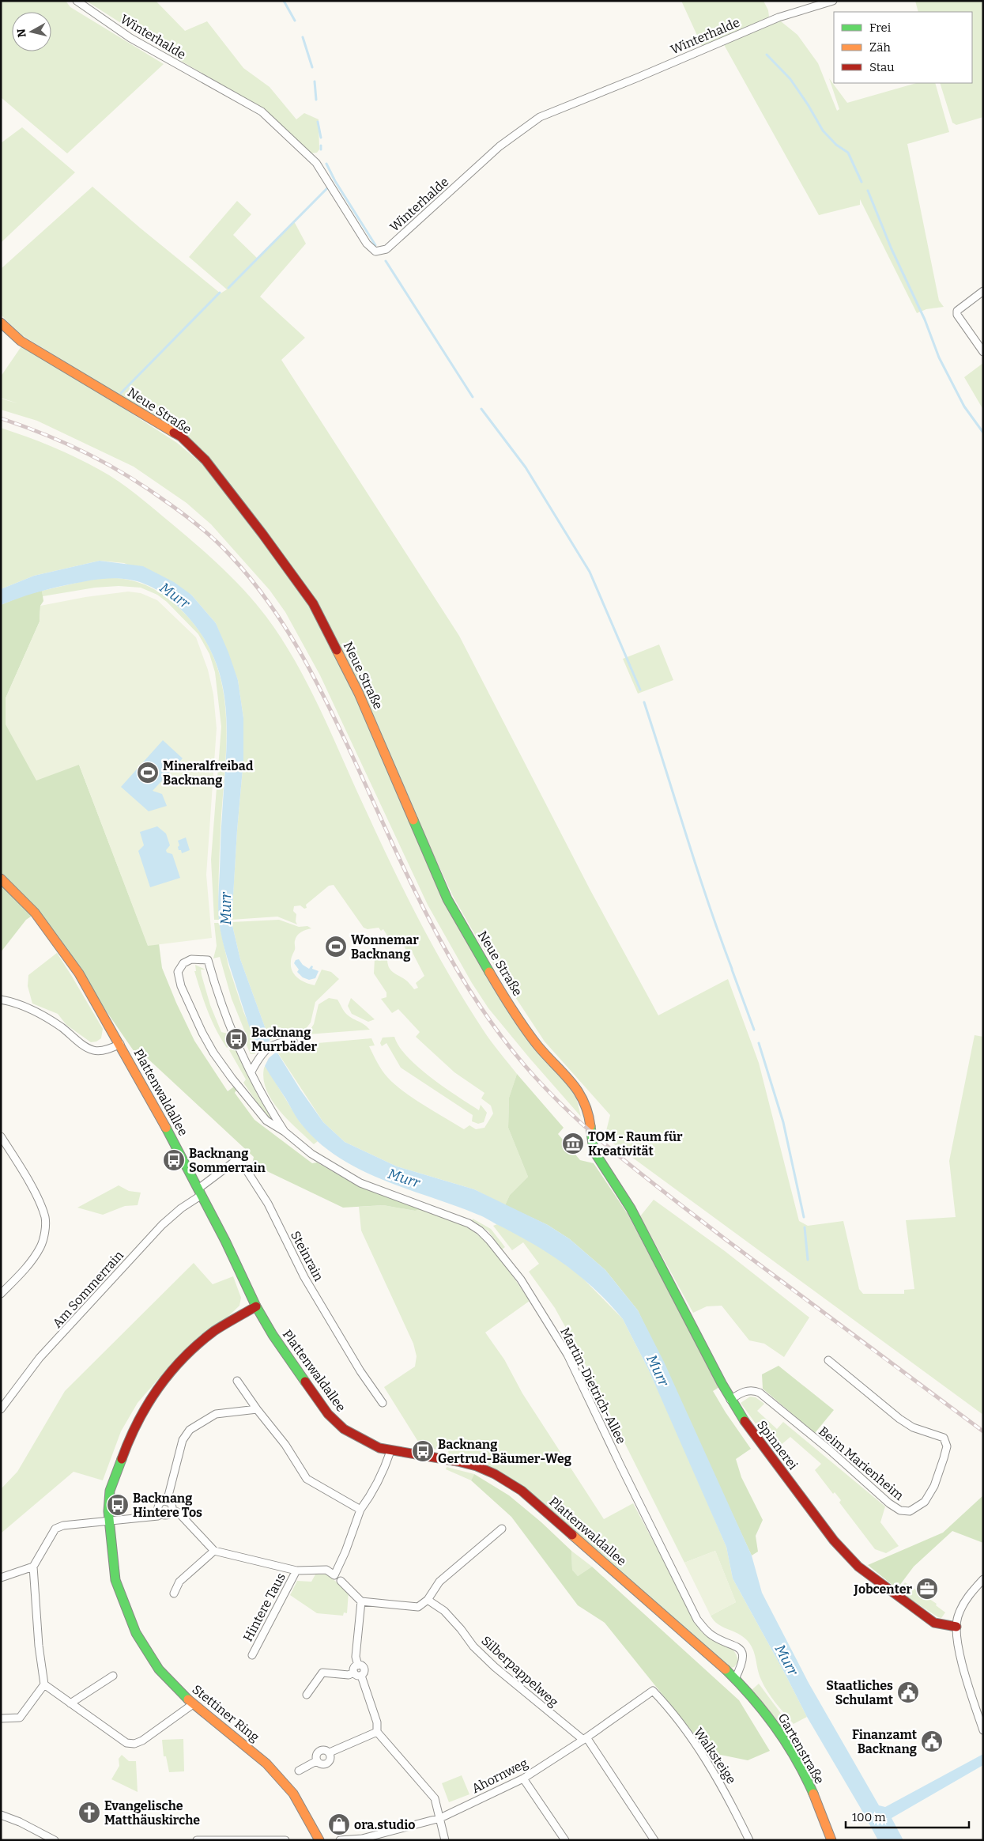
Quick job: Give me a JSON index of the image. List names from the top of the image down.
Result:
{
  "streets": {
    "street": [
      "Winterhalde",
      "Neue Straße",
      "Plattenwaldallee",
      "Steinrain",
      "Am Sommerrain",
      "Martin-Dietrich-Allee",
      "Spinnerei",
      "Beim Marienheim",
      "Hintere Taus",
      "Silberpappelweg",
      "Stettiner Ring",
      "Gartenstraße",
      "Walksteige",
      "Ahornweg"
    ]
  },
  "crossings": [
    ["Neue Straße", "Spinnerei"],
    ["Plattenwaldallee", "Steinrain"],
    ["Plattenwaldallee", "Am Sommerrain"],
    ["Plattenwaldallee", "Martin-Dietrich-Allee"],
    ["Plattenwaldallee", "Stettiner Ring"],
    ["Plattenwaldallee", "Gartenstraße"],
    ["Steinrain", "Am Sommerrain"],
    ["Martin-Dietrich-Allee", "Gartenstraße"],
    ["Spinnerei", "Beim Marienheim"],
    ["Silberpappelweg", "Ahornweg"],
    ["Walksteige", "Ahornweg"]
  ],
  "water": ["Murr"],
  "places": {
    "sports": ["Mineralfreibad Backnang", "Wonnemar Backnang"],
    "bus stop": [
      "Backnang Murrbäder",
      "Backnang Sommerrain",
      "Backnang Gertrud-Bäumer-Weg",
      "Backnang Hintere Tos"
    ],
    "museum": ["TOM - Raum für Kreativität"],
    "office": ["Jobcenter"],
    "public building": ["Staatliches Schulamt", "Finanzamt Backnang"],
    "church": ["Evangelische Matthäuskirche"],
    "shop": ["ora.studio"]
  },
  "legend": ["Frei", "Zäh", "Stau"],
  "scale_bar": "100 m",
  "north": "left"
}
